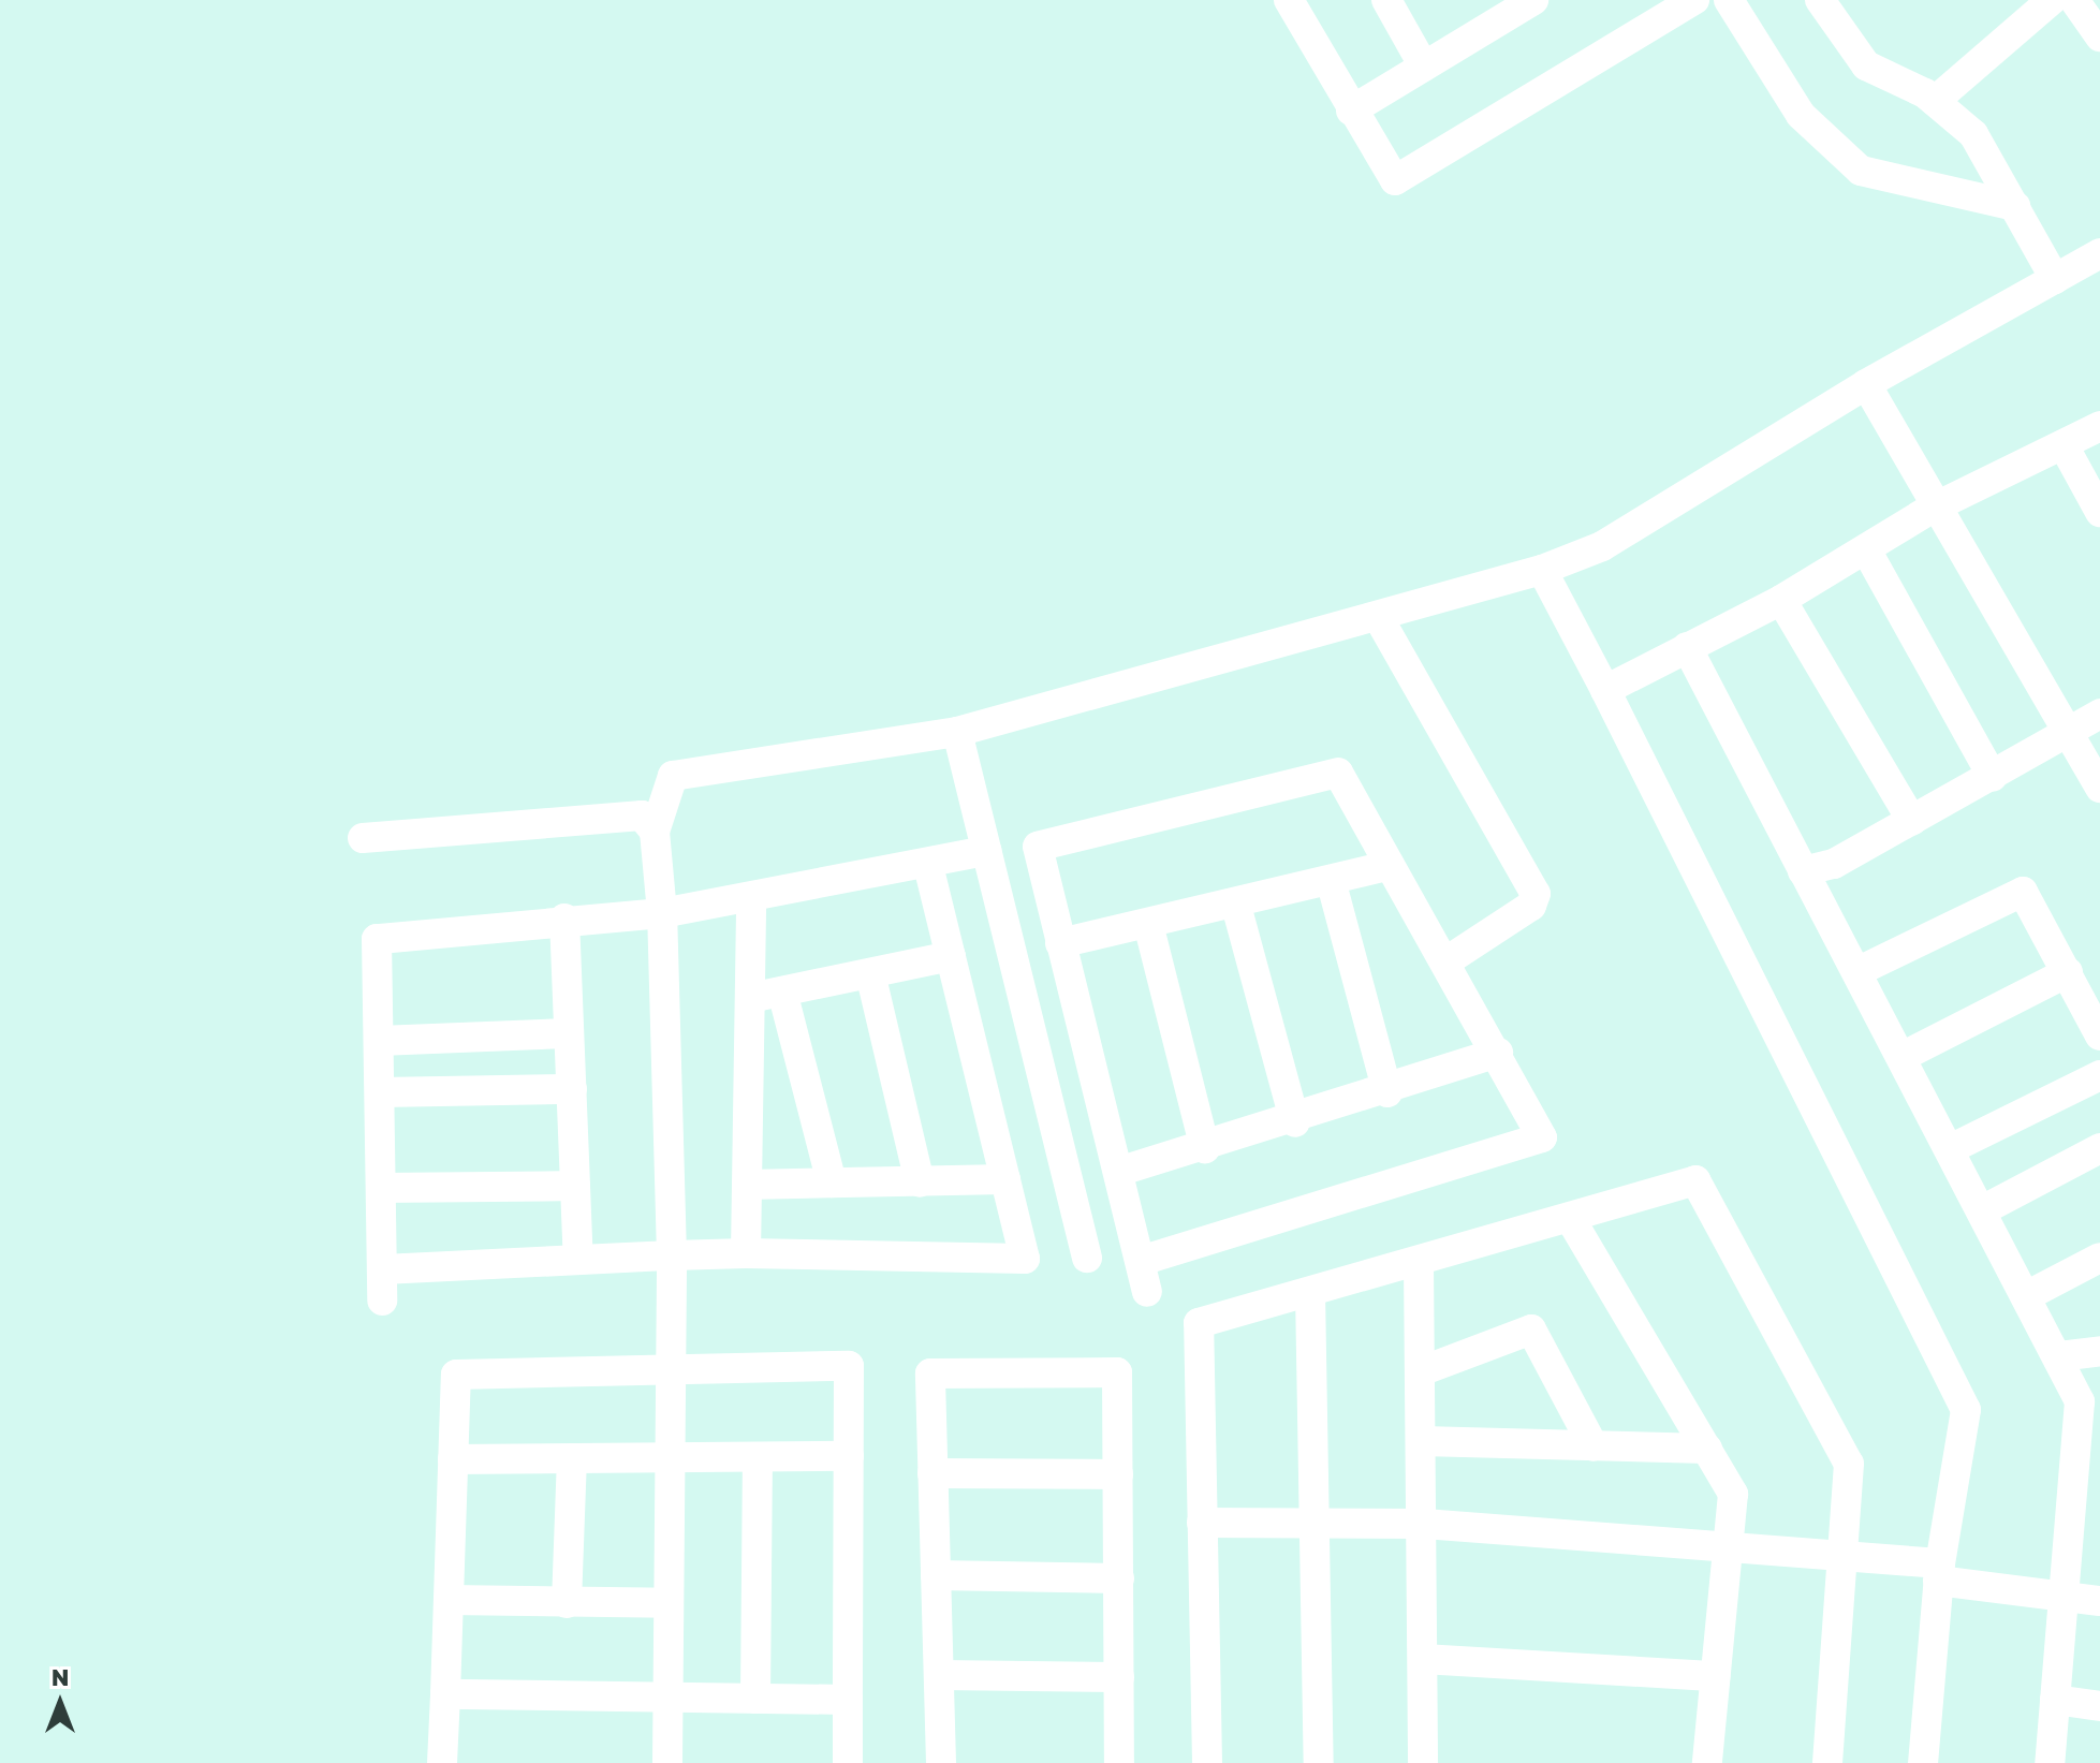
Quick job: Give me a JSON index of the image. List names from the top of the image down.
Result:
{
  "north": "top"
}
